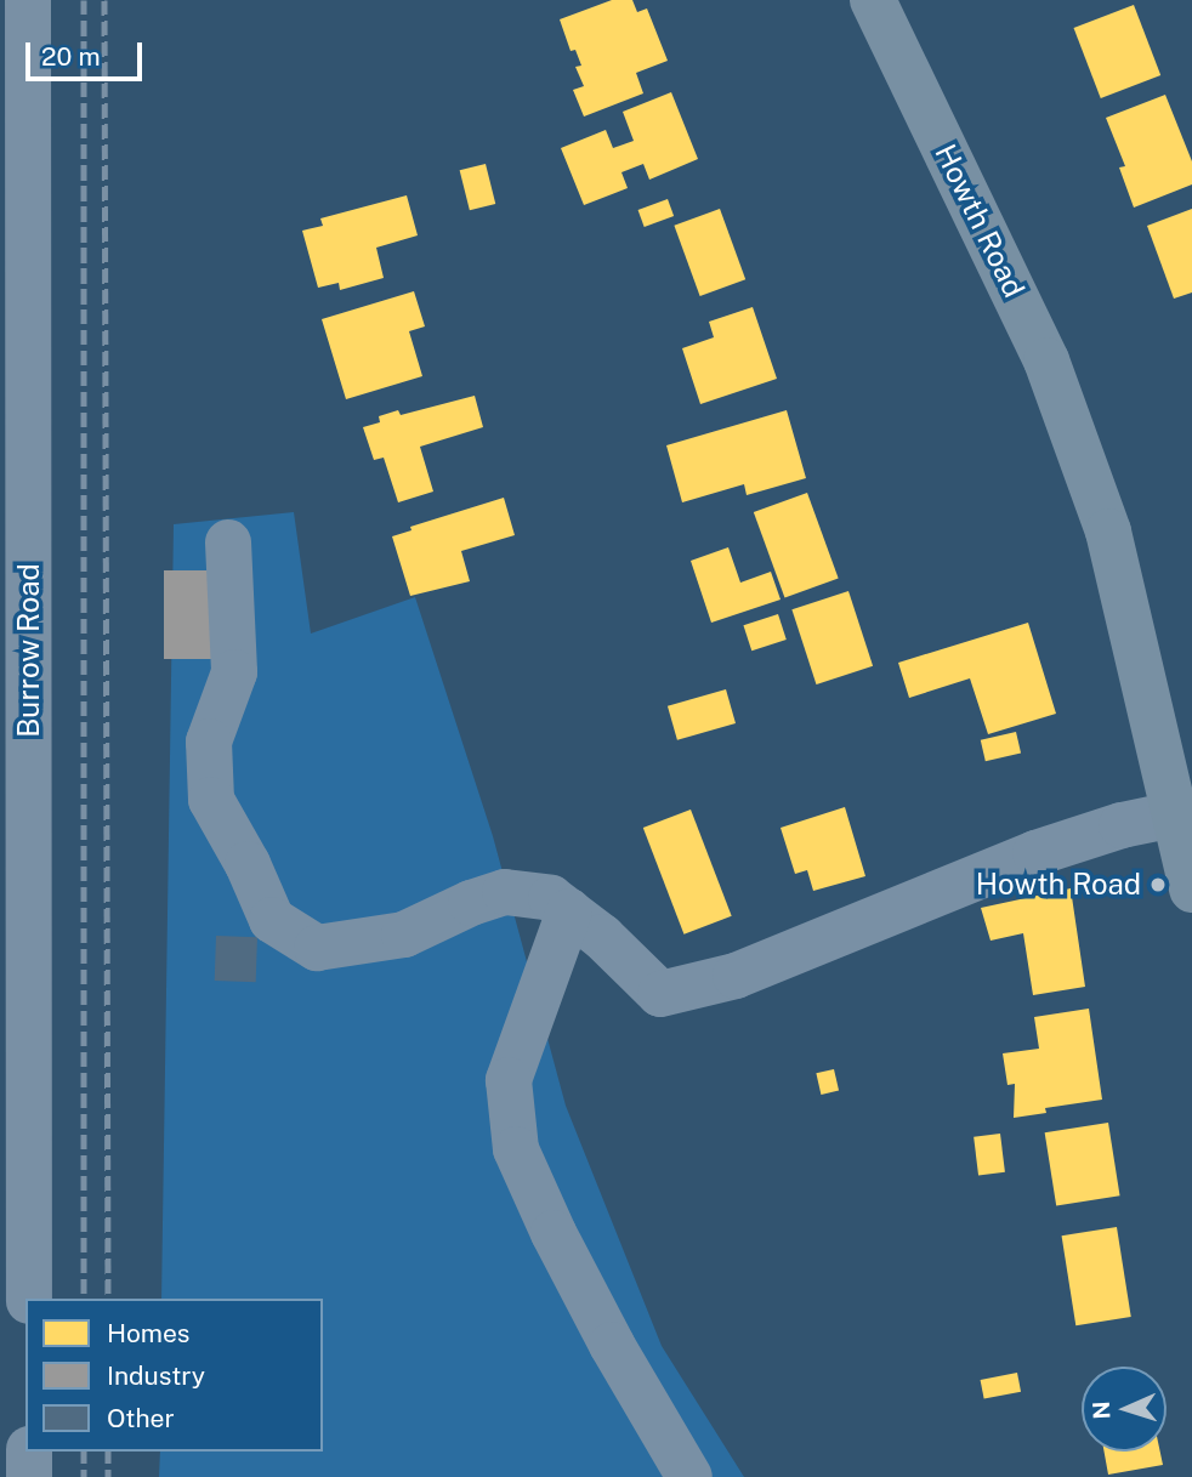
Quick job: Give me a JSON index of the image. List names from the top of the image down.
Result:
{
  "streets": {
    "main road": ["Howth Road"],
    "street": ["Burrow Road"]
  },
  "places": ["Howth Road"],
  "legend": ["Homes", "Industry", "Other"],
  "scale_bar": "20 m",
  "north": "left"
}
